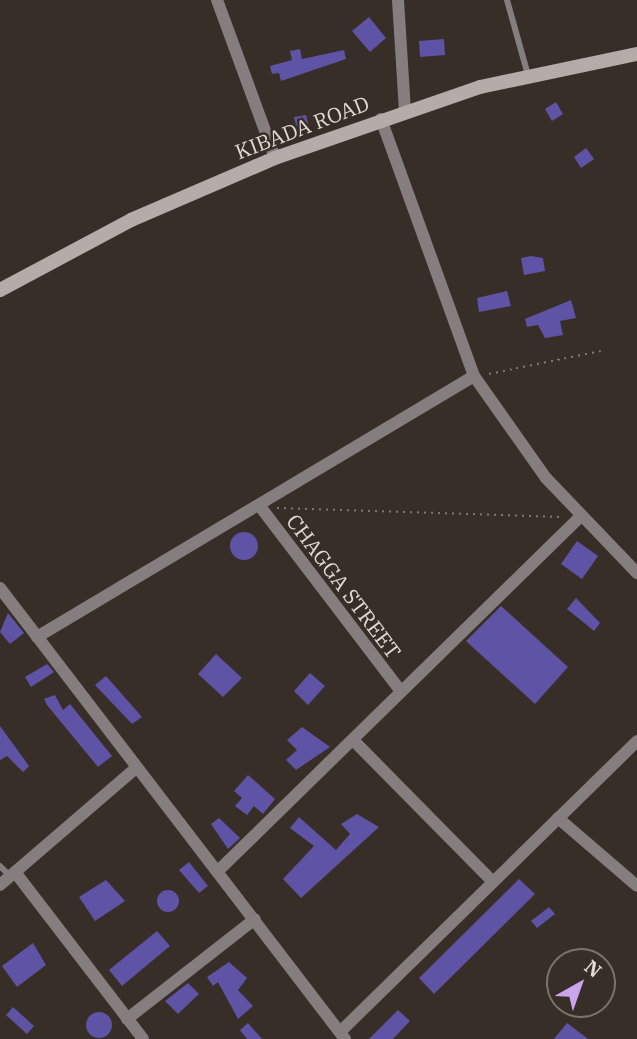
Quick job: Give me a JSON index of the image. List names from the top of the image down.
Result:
{
  "streets": {
    "main road": ["KIBADA ROAD"],
    "street": ["CHAGGA STREET"]
  },
  "north": "top right"
}
